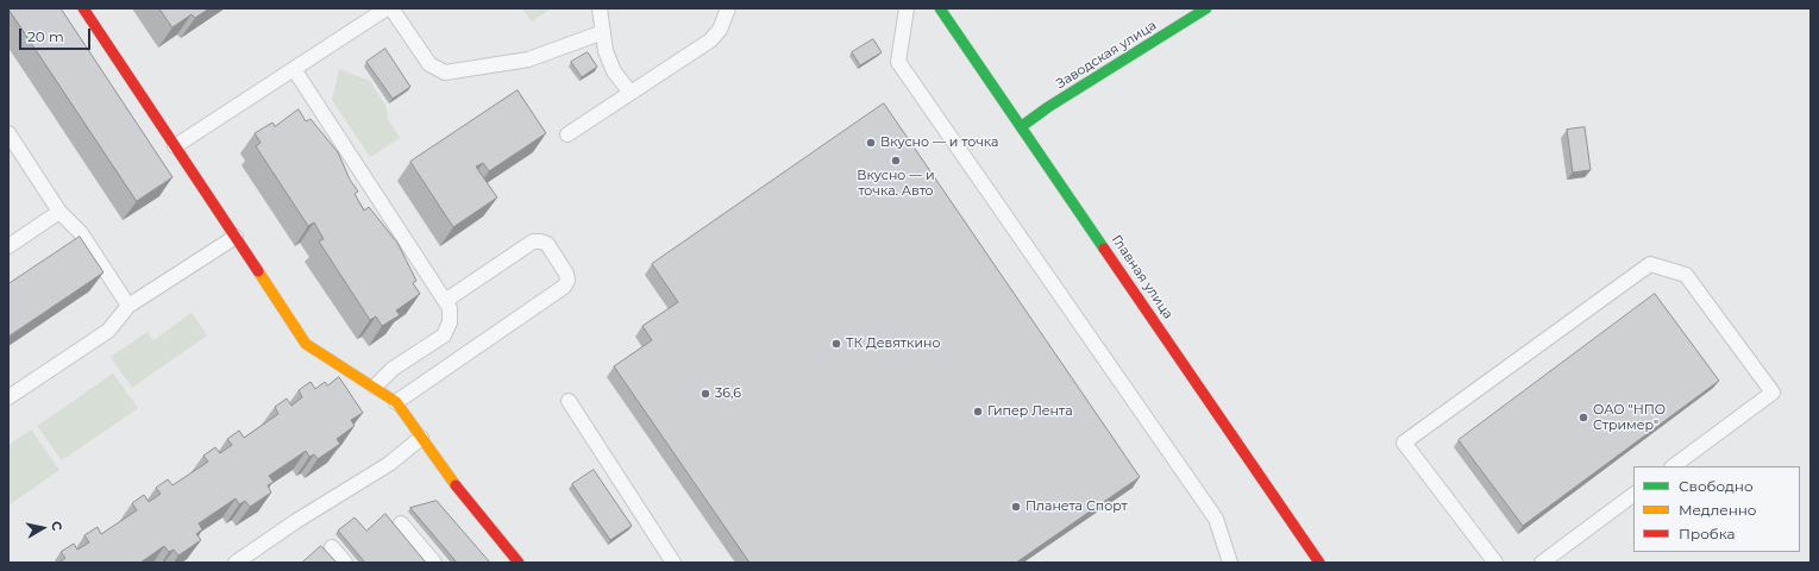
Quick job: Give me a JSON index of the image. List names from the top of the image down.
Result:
{
  "streets": {
    "street": ["Заводская улица", "Главная улица"]
  },
  "crossings": [
    ["Заводская улица", "Главная улица"]
  ],
  "places": [
    "Вкусно — и точка",
    "Вкусно — и точка. Авто",
    "ТК Девяткино",
    "36,6",
    "Гипер Лента",
    "ОАО \"НПО Стример\"",
    "Планета Спорт"
  ],
  "legend": ["Свободно", "Медленно", "Пробка"],
  "scale_bar": "20 m",
  "north": "right"
}
